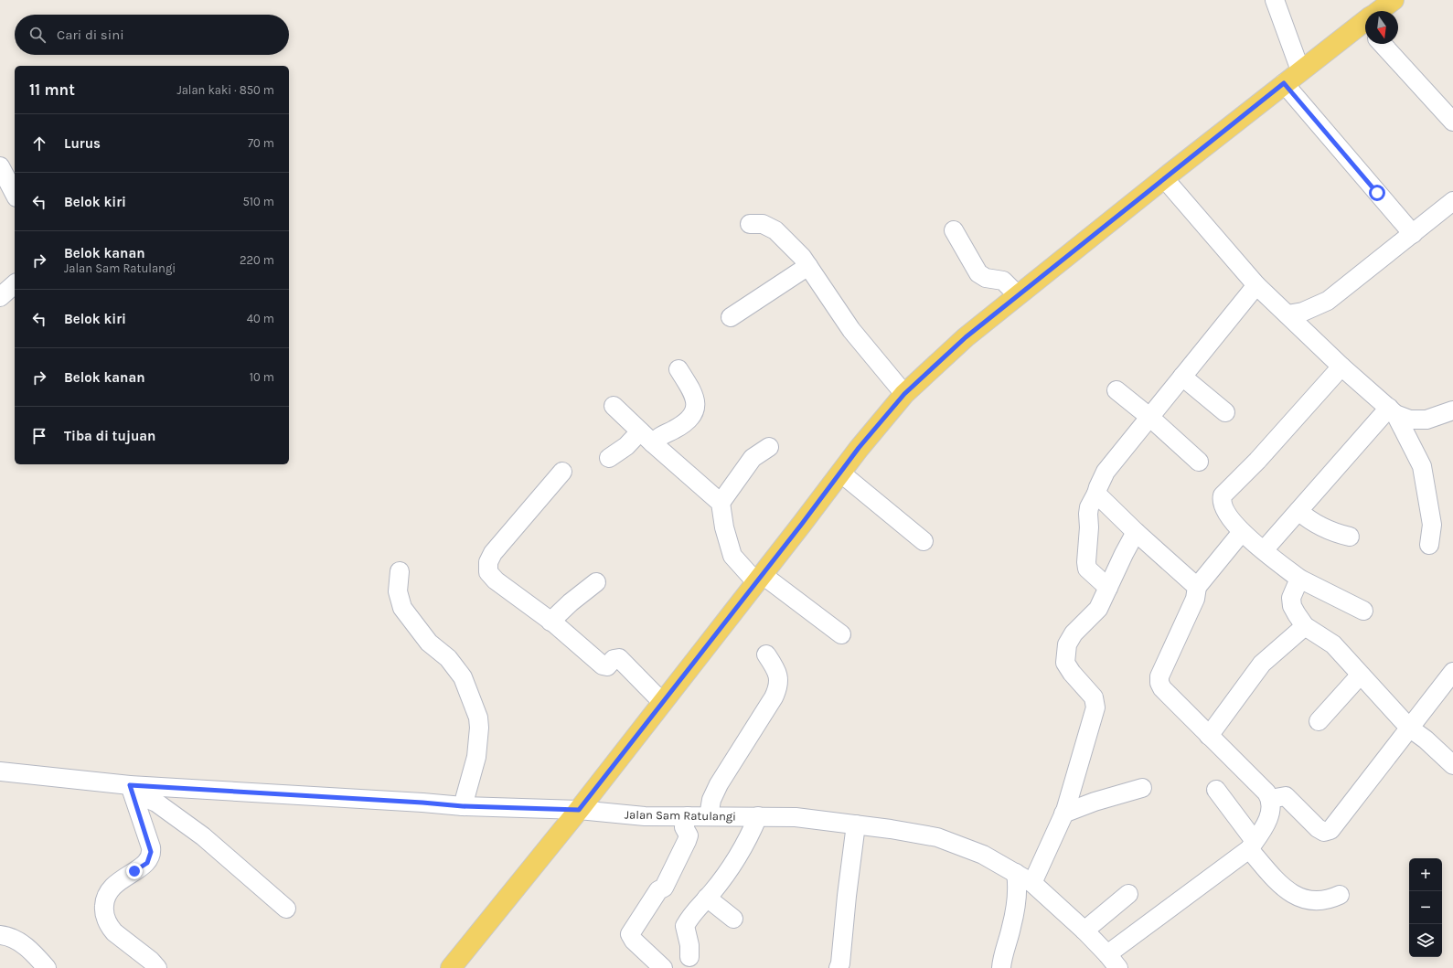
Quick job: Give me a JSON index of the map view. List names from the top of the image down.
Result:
{
  "streets": {
    "street": ["Jalan Sam Ratulangi"]
  },
  "north": "bottom",
  "page": {
    "search": "Cari di sini",
    "heading": ["11 mnt", "Jalan kaki · 850 m"],
    "list": [
      ["Lurus", "70 m"],
      ["Belok kiri", "510 m"],
      ["Belok kanan", "Jalan Sam Ratulangi", "220 m"],
      ["Belok kiri", "40 m"],
      ["Belok kanan", "10 m"],
      "Tiba di tujuan"
    ],
    "map_buttons": ["+", "−"]
  }
}
